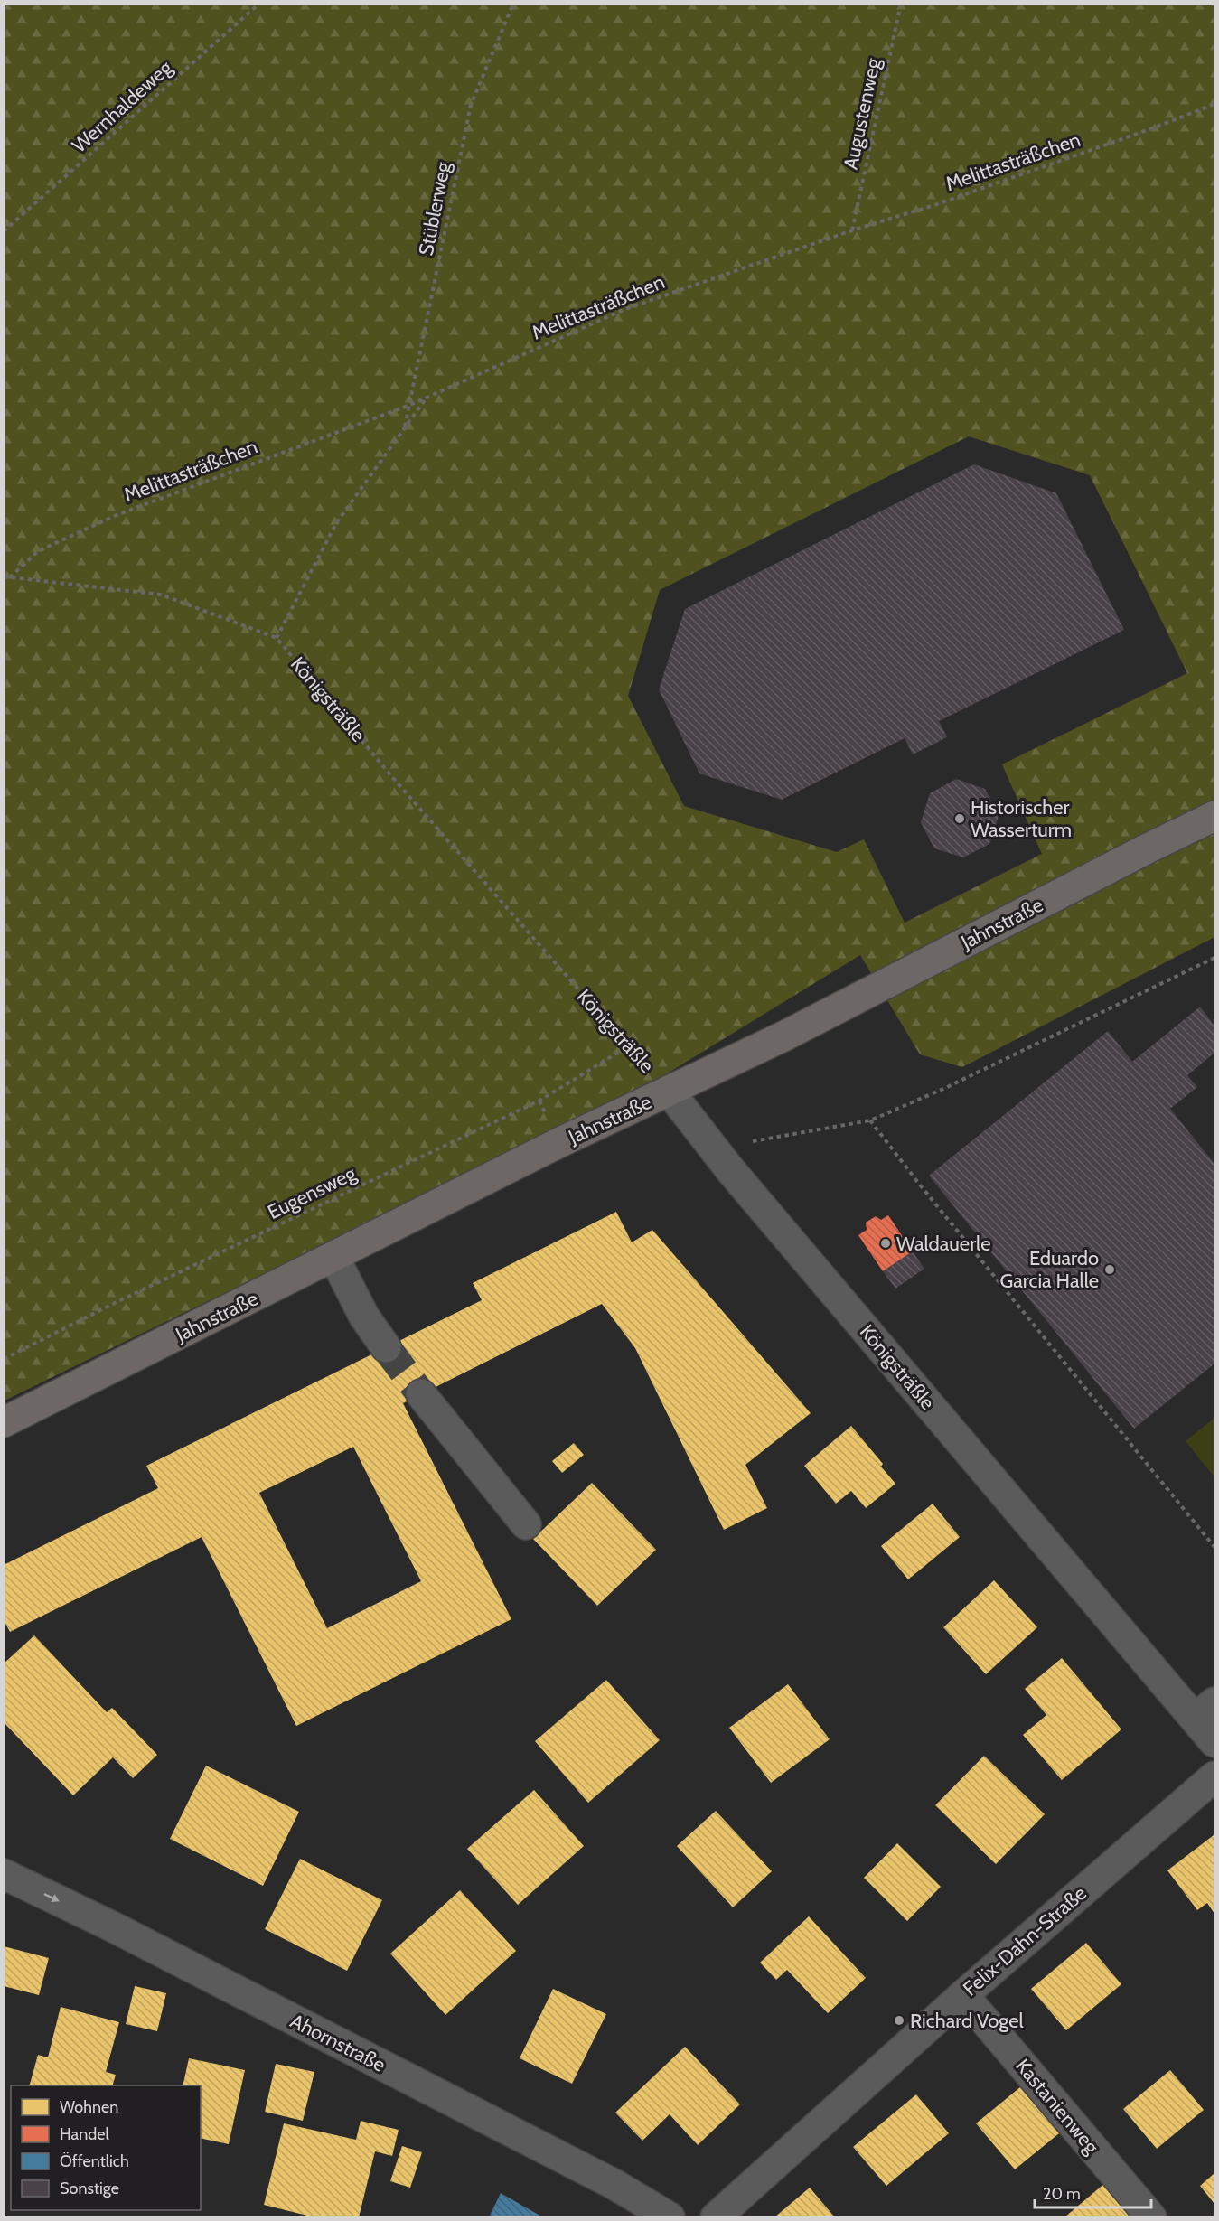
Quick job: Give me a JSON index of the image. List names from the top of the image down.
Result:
{
  "streets": {
    "main road": ["Jahnstraße"],
    "street": [
      "Königsträßle",
      "Felix-Dahn-Straße",
      "Ahornstraße",
      "Kastanienweg"
    ],
    "path": [
      "Wernhaldeweg",
      "Augustenweg",
      "Melittasträßchen",
      "Stüblerweg",
      "Eugensweg"
    ]
  },
  "crossings": [
    ["Augustenweg", "Melittasträßchen"],
    ["Melittasträßchen", "Stüblerweg"],
    ["Melittasträßchen", "Königsträßle"],
    ["Königsträßle", "Jahnstraße"],
    ["Königsträßle", "Eugensweg"],
    ["Felix-Dahn-Straße", "Kastanienweg"]
  ],
  "one_way": ["Ahornstraße"],
  "places": [
    "Historischer Wasserturm",
    "Waldauerle",
    "Eduardo Garcia Halle",
    "Richard Vogel"
  ],
  "legend": [
    "Wohnen",
    "Handel",
    "Öffentlich",
    "Sonstige"
  ],
  "scale_bar": "20 m"
}
